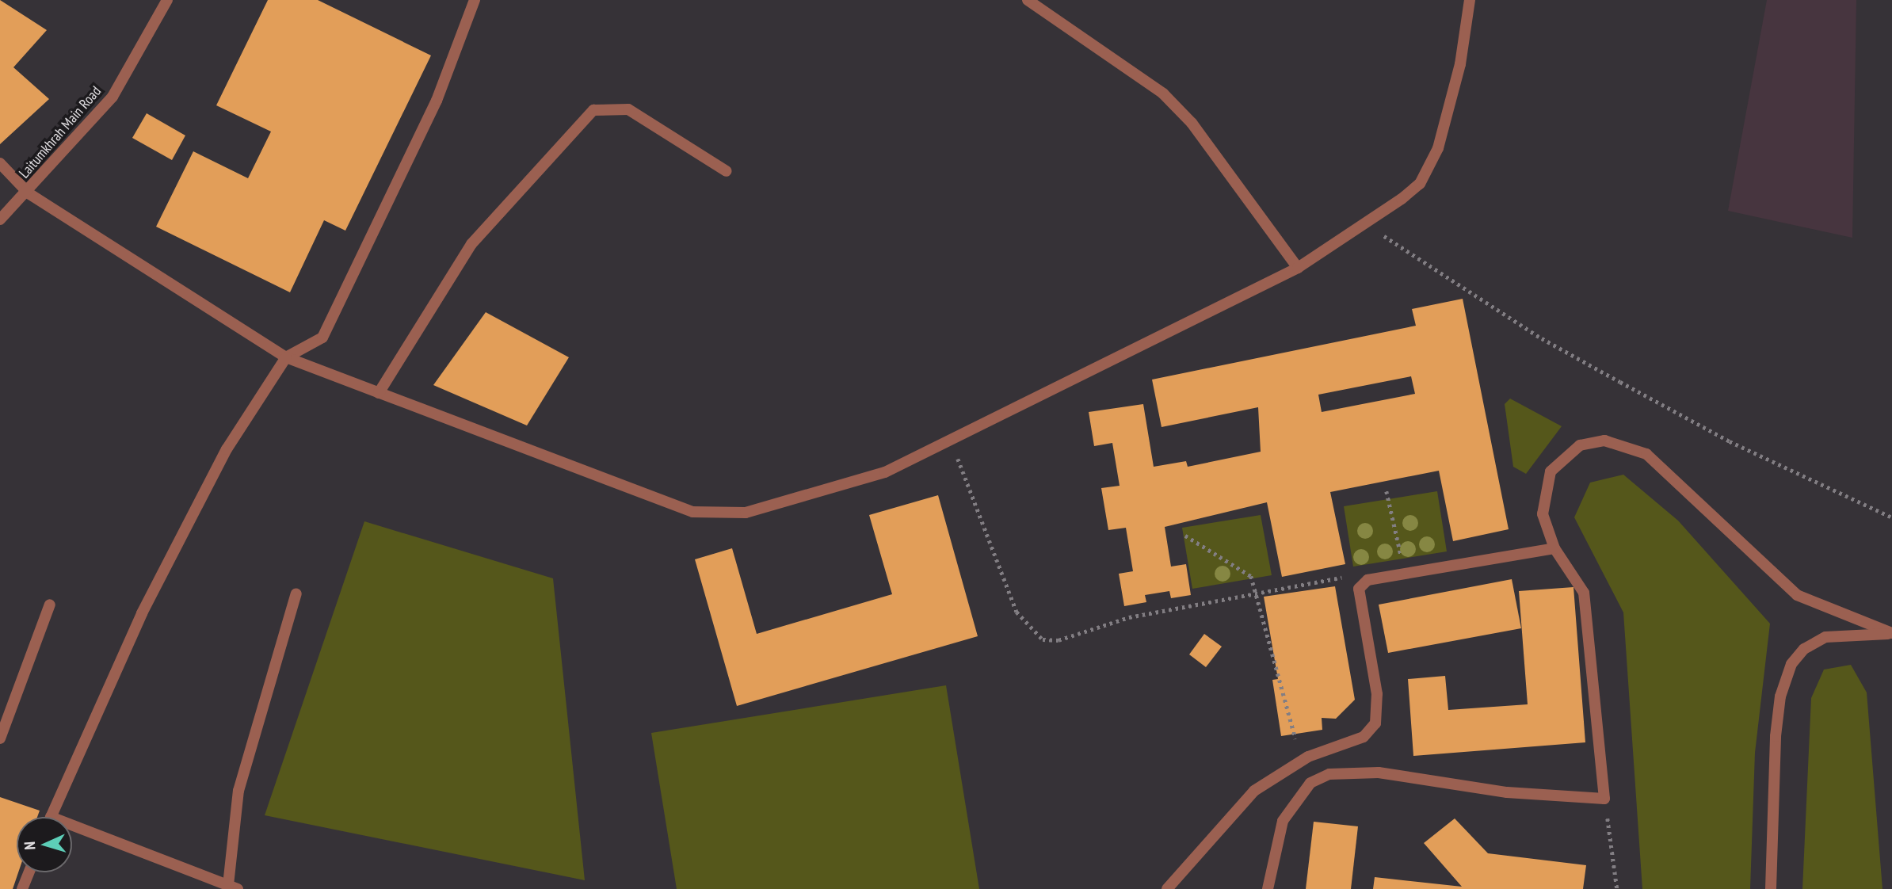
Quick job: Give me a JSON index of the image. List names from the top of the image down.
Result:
{
  "streets": {
    "street": ["Laitumkhrah Main Road"]
  },
  "north": "left"
}
